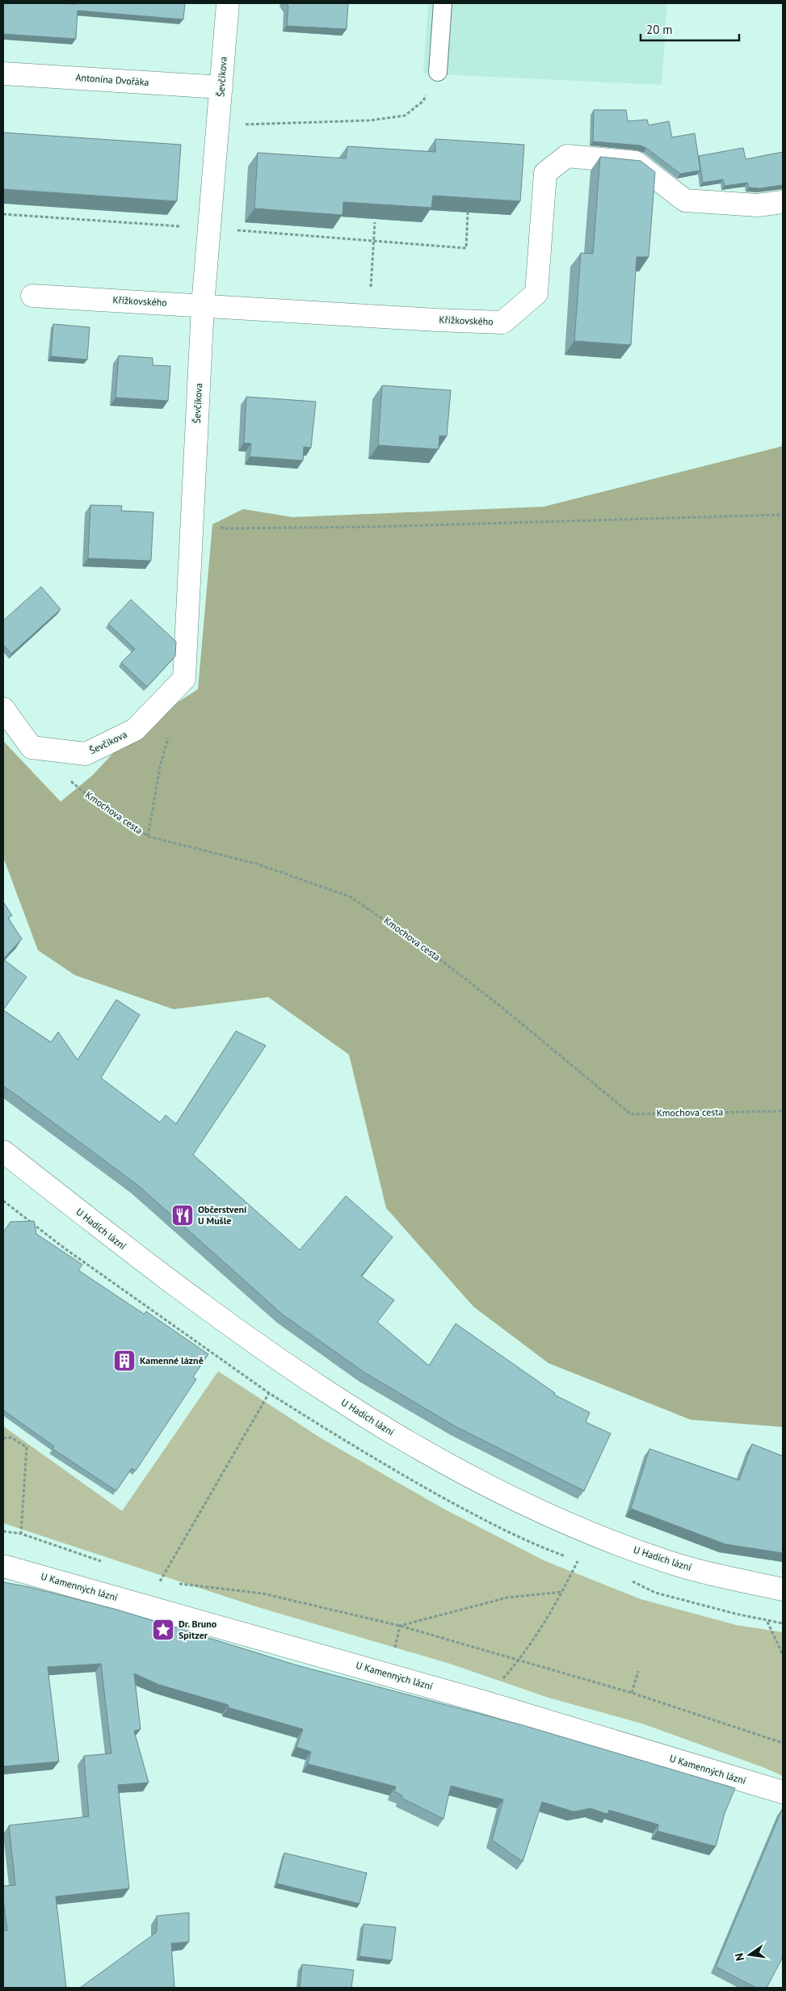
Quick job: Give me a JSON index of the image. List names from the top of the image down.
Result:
{
  "streets": {
    "street": [
      "Ševčíkova",
      "Antonína Dvořáka",
      "Křížkovského",
      "U Hadích lázní",
      "U Kamenných lázní"
    ],
    "path": ["Kmochova cesta"]
  },
  "crossings": [
    ["Ševčíkova", "Antonína Dvořáka"],
    ["Ševčíkova", "Křížkovského"]
  ],
  "places": {
    "restaurant": ["Občerstvení U Mušle"],
    "building": ["Kamenné lázně"],
    "place": ["Dr. Bruno Spitzer"]
  },
  "scale_bar": "20 m",
  "north": "left"
}
